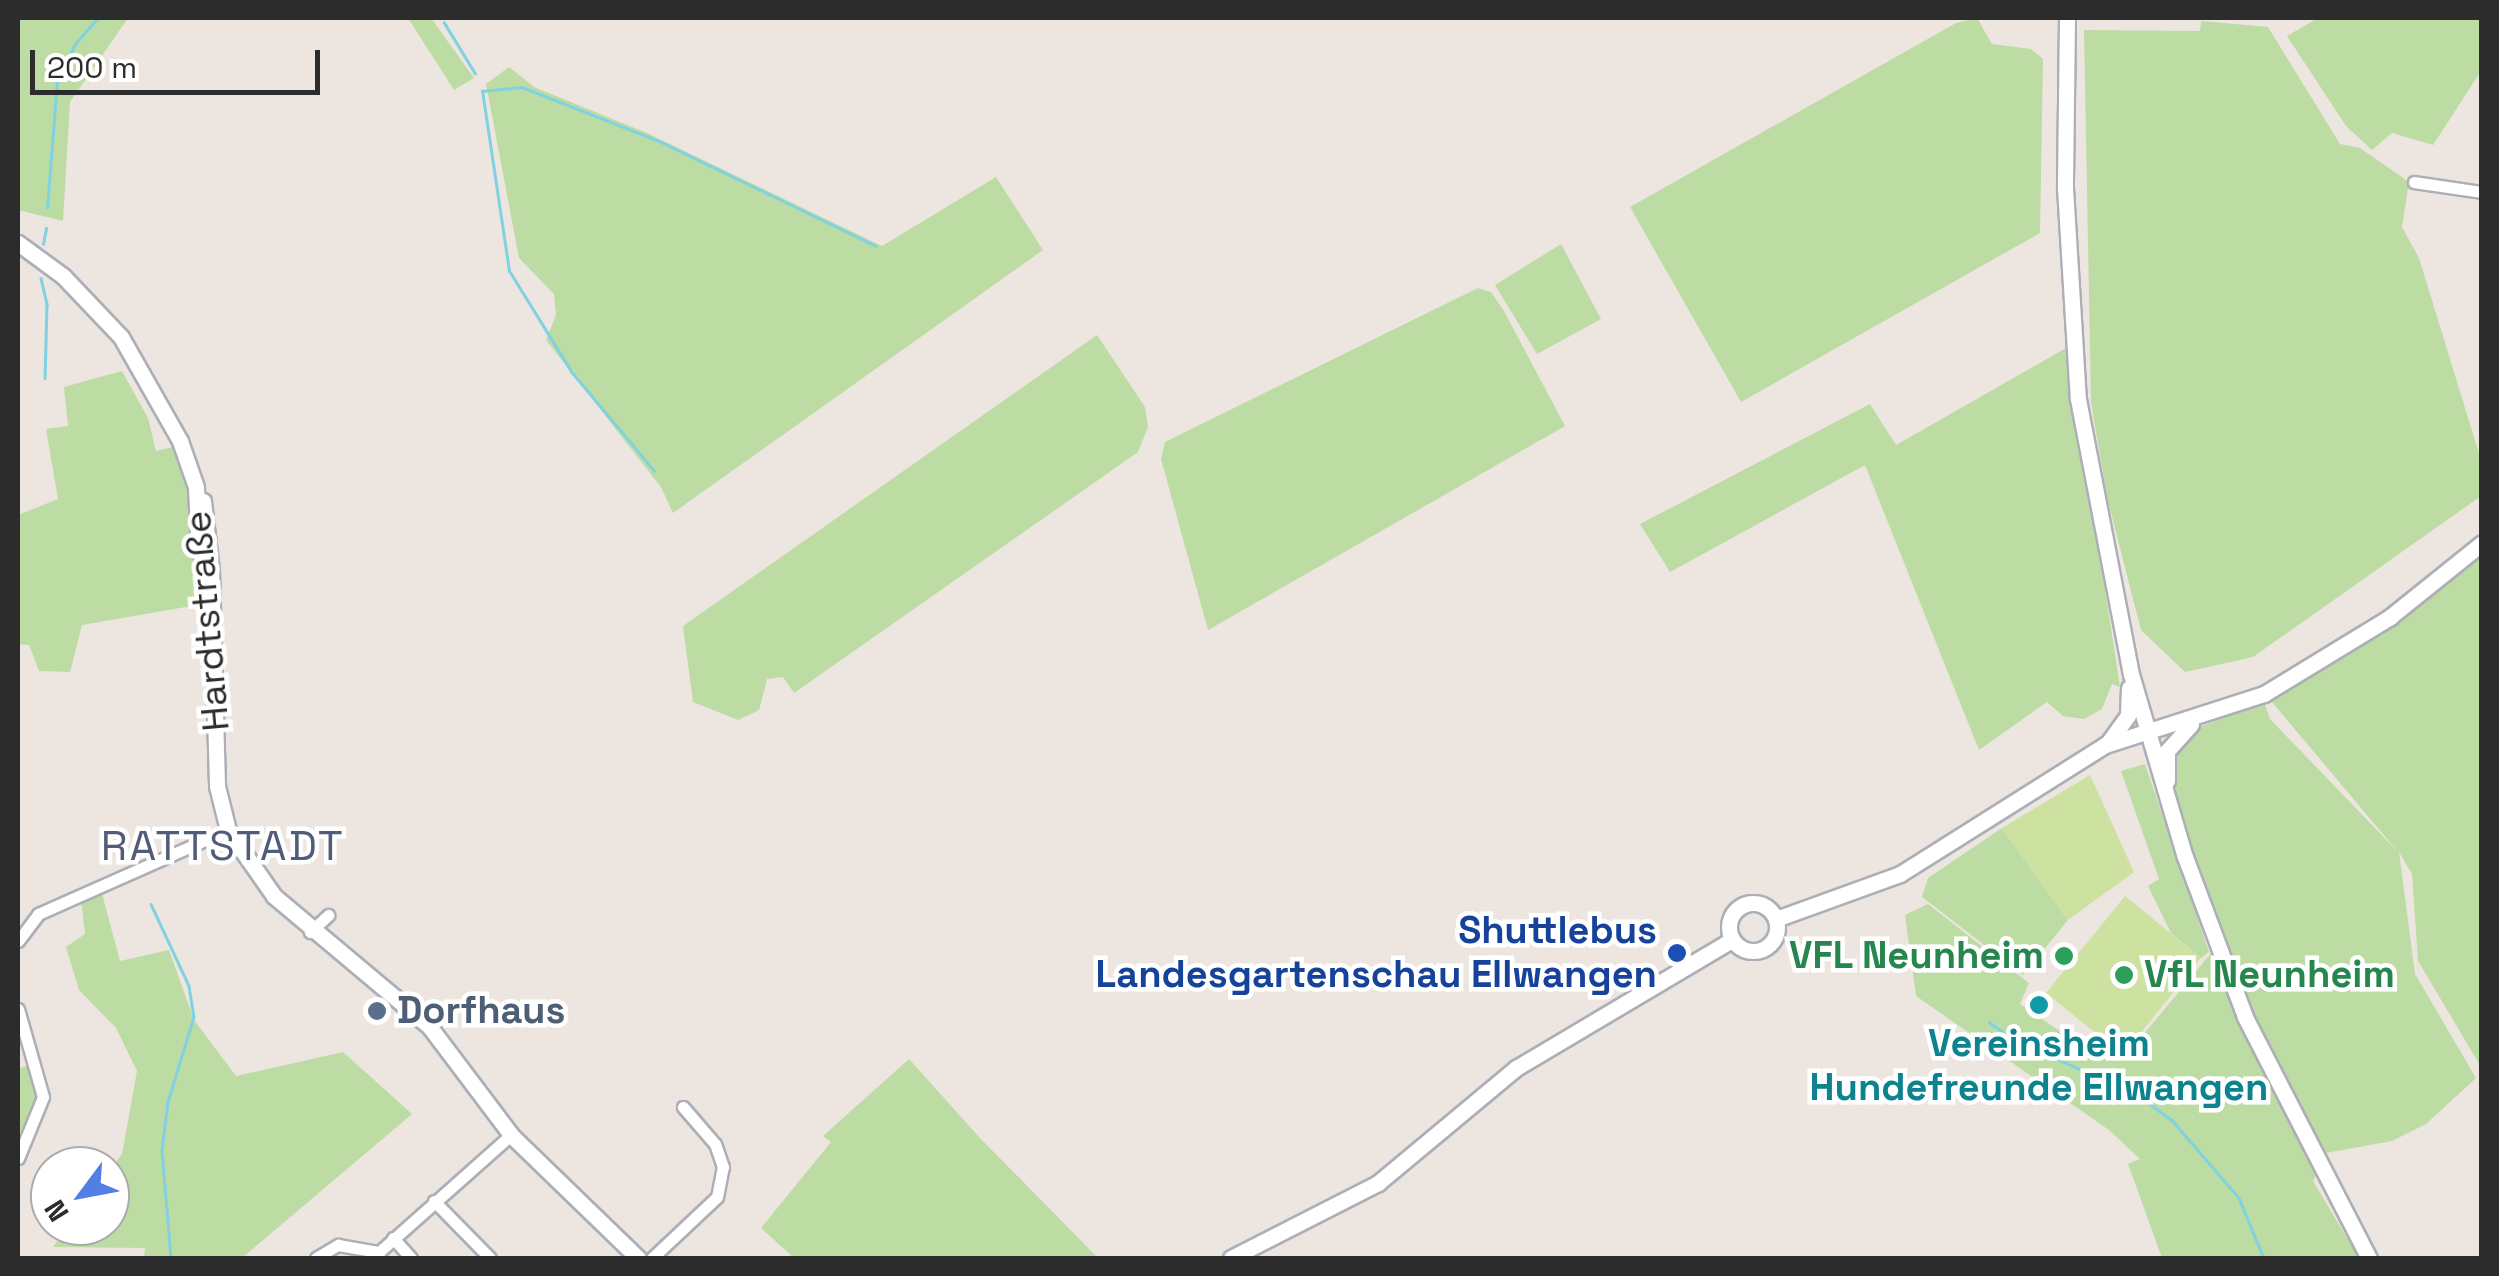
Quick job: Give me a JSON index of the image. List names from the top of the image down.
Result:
{
  "streets": {
    "street": ["Hardtstraße"]
  },
  "districts": ["RATTSTADT"],
  "places": [
    "Shuttlebus Landesgartenschau Ellwangen",
    "VFL Neunheim",
    "VfL Neunheim",
    "Vereinsheim Hundefreunde Ellwangen",
    "Dorfhaus"
  ],
  "scale_bar": "200 m",
  "north": "bottom left"
}
